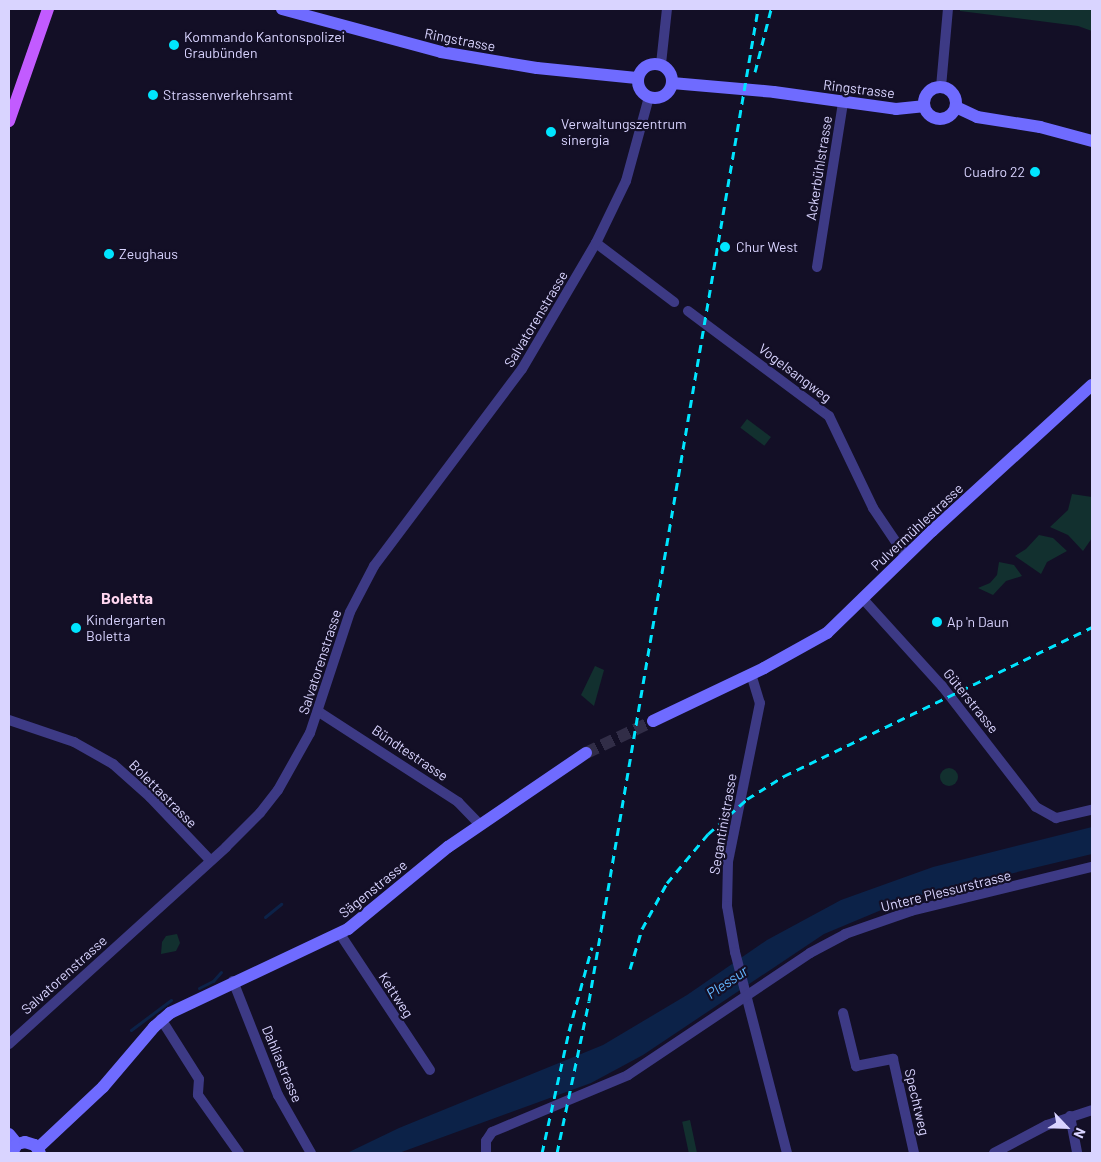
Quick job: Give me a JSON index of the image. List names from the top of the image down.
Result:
{
  "streets": {
    "street": [
      "Ringstrasse",
      "Ackerbühlstrasse",
      "Salvatorenstrasse",
      "Vogelsangweg",
      "Pulvermühlestrasse",
      "Güterstrasse",
      "Bündtestrasse",
      "Bolettastrasse",
      "Segantinistrasse",
      "Sägenstrasse",
      "Untere Plessurstrasse",
      "Kettweg",
      "Dahliastrasse",
      "Spechtweg"
    ]
  },
  "crossings": [
    ["Ringstrasse", "Ackerbühlstrasse"],
    ["Ringstrasse", "Salvatorenstrasse"],
    ["Salvatorenstrasse", "Bündtestrasse"],
    ["Salvatorenstrasse", "Bolettastrasse"],
    ["Vogelsangweg", "Pulvermühlestrasse"],
    ["Pulvermühlestrasse", "Güterstrasse"],
    ["Pulvermühlestrasse", "Segantinistrasse"],
    ["Bündtestrasse", "Sägenstrasse"],
    ["Segantinistrasse", "Untere Plessurstrasse"],
    ["Sägenstrasse", "Kettweg"],
    ["Sägenstrasse", "Dahliastrasse"]
  ],
  "districts": ["Boletta"],
  "water": ["Plessur"],
  "places": [
    "Kommando Kantonspolizei Graubünden",
    "Strassenverkehrsamt",
    "Verwaltungszentrum sinergia",
    "Cuadro 22",
    "Chur West",
    "Zeughaus",
    "Ap 'n Daun",
    "Kindergarten Boletta"
  ],
  "north": "bottom right"
}
